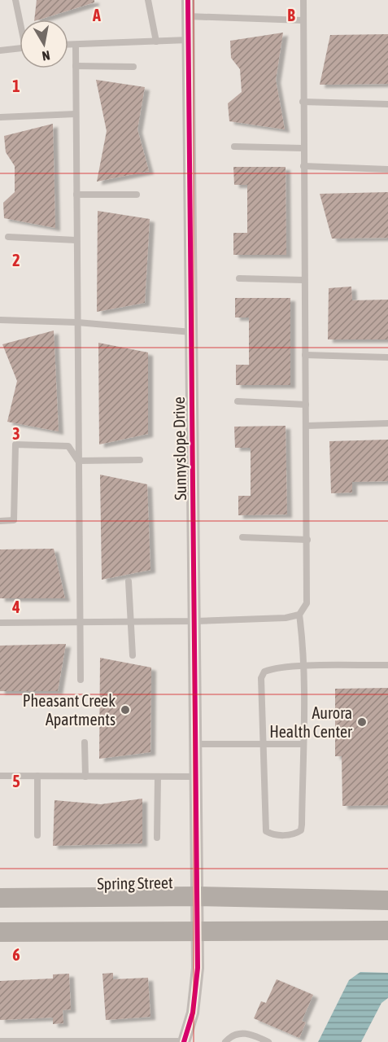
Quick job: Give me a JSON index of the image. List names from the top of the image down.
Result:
{
  "streets": {
    "main road": ["Spring Street"],
    "street": ["Sunnyslope Drive"]
  },
  "crossings": [
    ["Sunnyslope Drive", "Spring Street"]
  ],
  "places": ["Pheasant Creek Apartments", "Aurora Health Center"],
  "north": "bottom",
  "grid": {
    "columns": ["A", "B"],
    "rows": [
      "1",
      "2",
      "3",
      "4",
      "5",
      "6"
    ]
  }
}
